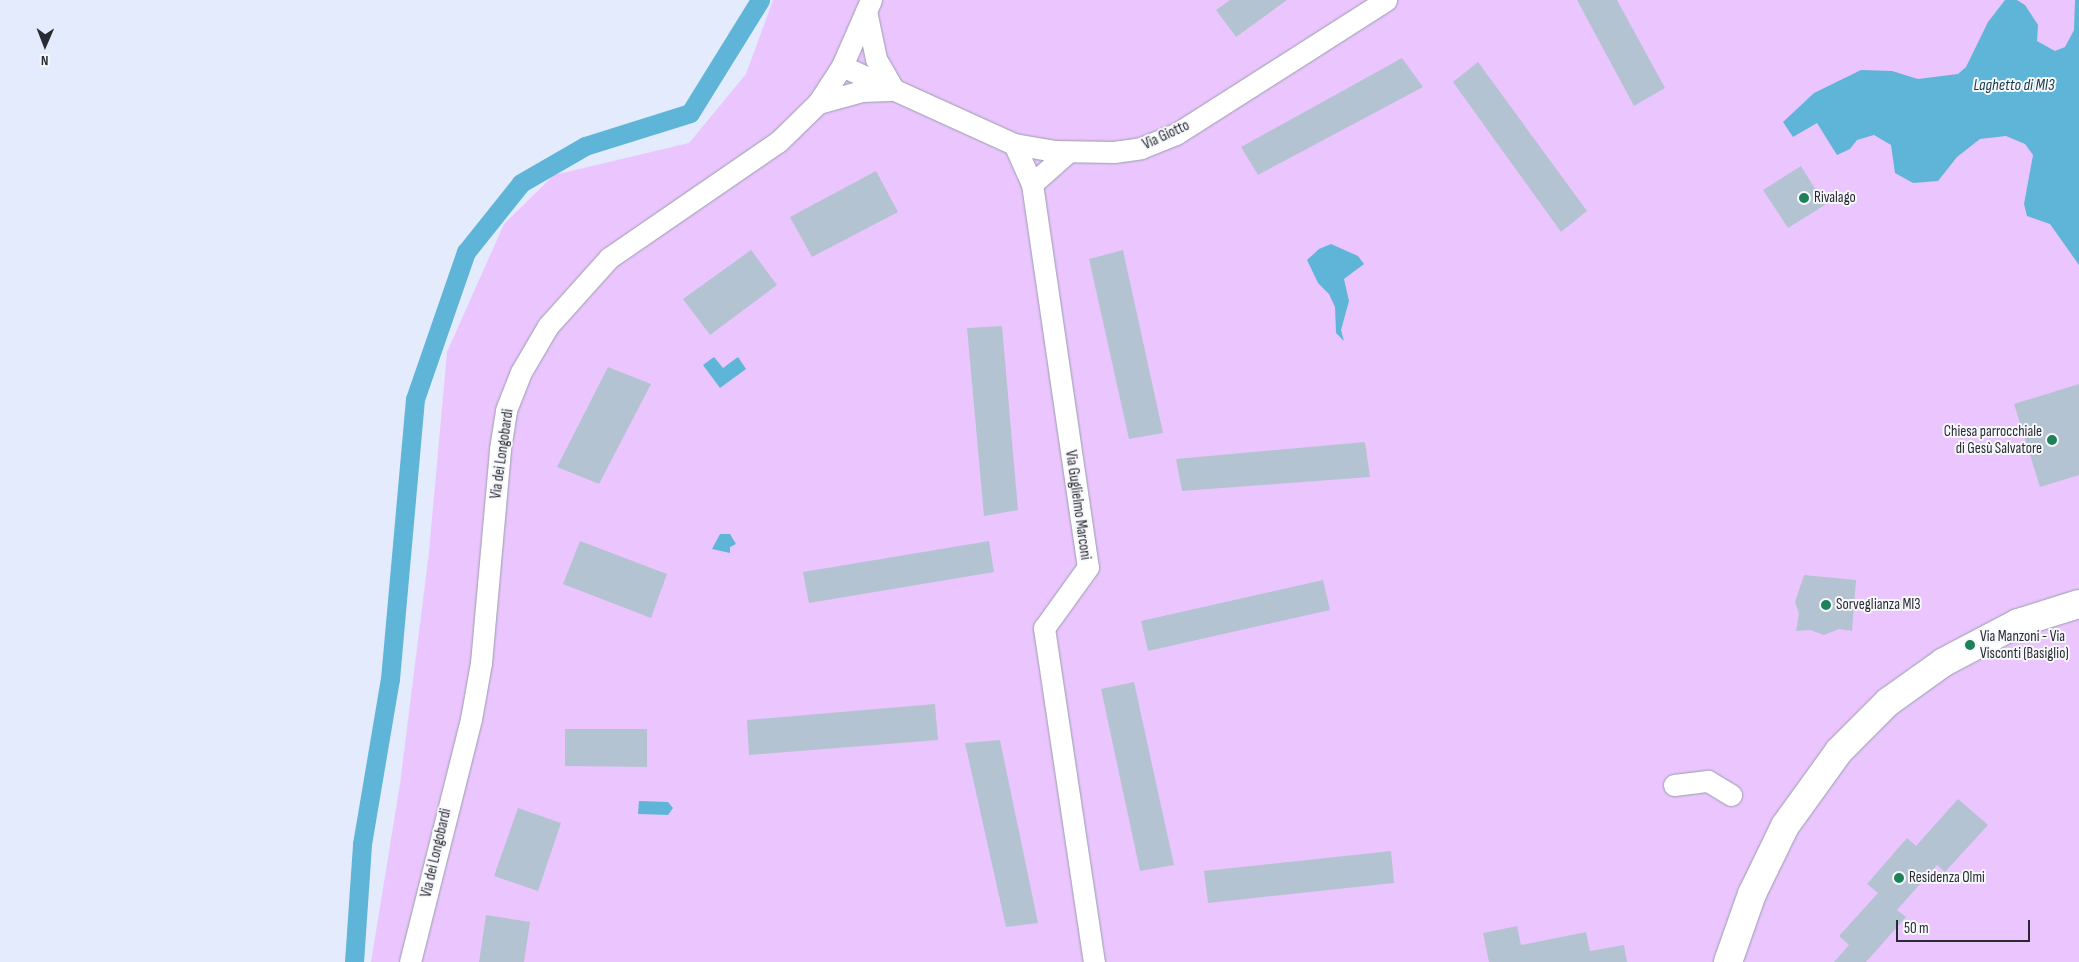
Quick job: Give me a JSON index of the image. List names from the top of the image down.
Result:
{
  "streets": {
    "street": ["Via Giotto", "Via dei Longobardi", "Via Guglielmo Marconi"]
  },
  "crossings": [
    ["Via Giotto", "Via dei Longobardi"],
    ["Via Giotto", "Via Guglielmo Marconi"]
  ],
  "water": ["Laghetto di MI3"],
  "places": [
    "Rivalago",
    "Chiesa parrocchiale di Gesù Salvatore",
    "Sorveglianza MI3",
    "Via Manzoni - Via Visconti (Basiglio)",
    "Residenza Olmi"
  ],
  "scale_bar": "50 m",
  "north": "bottom"
}
